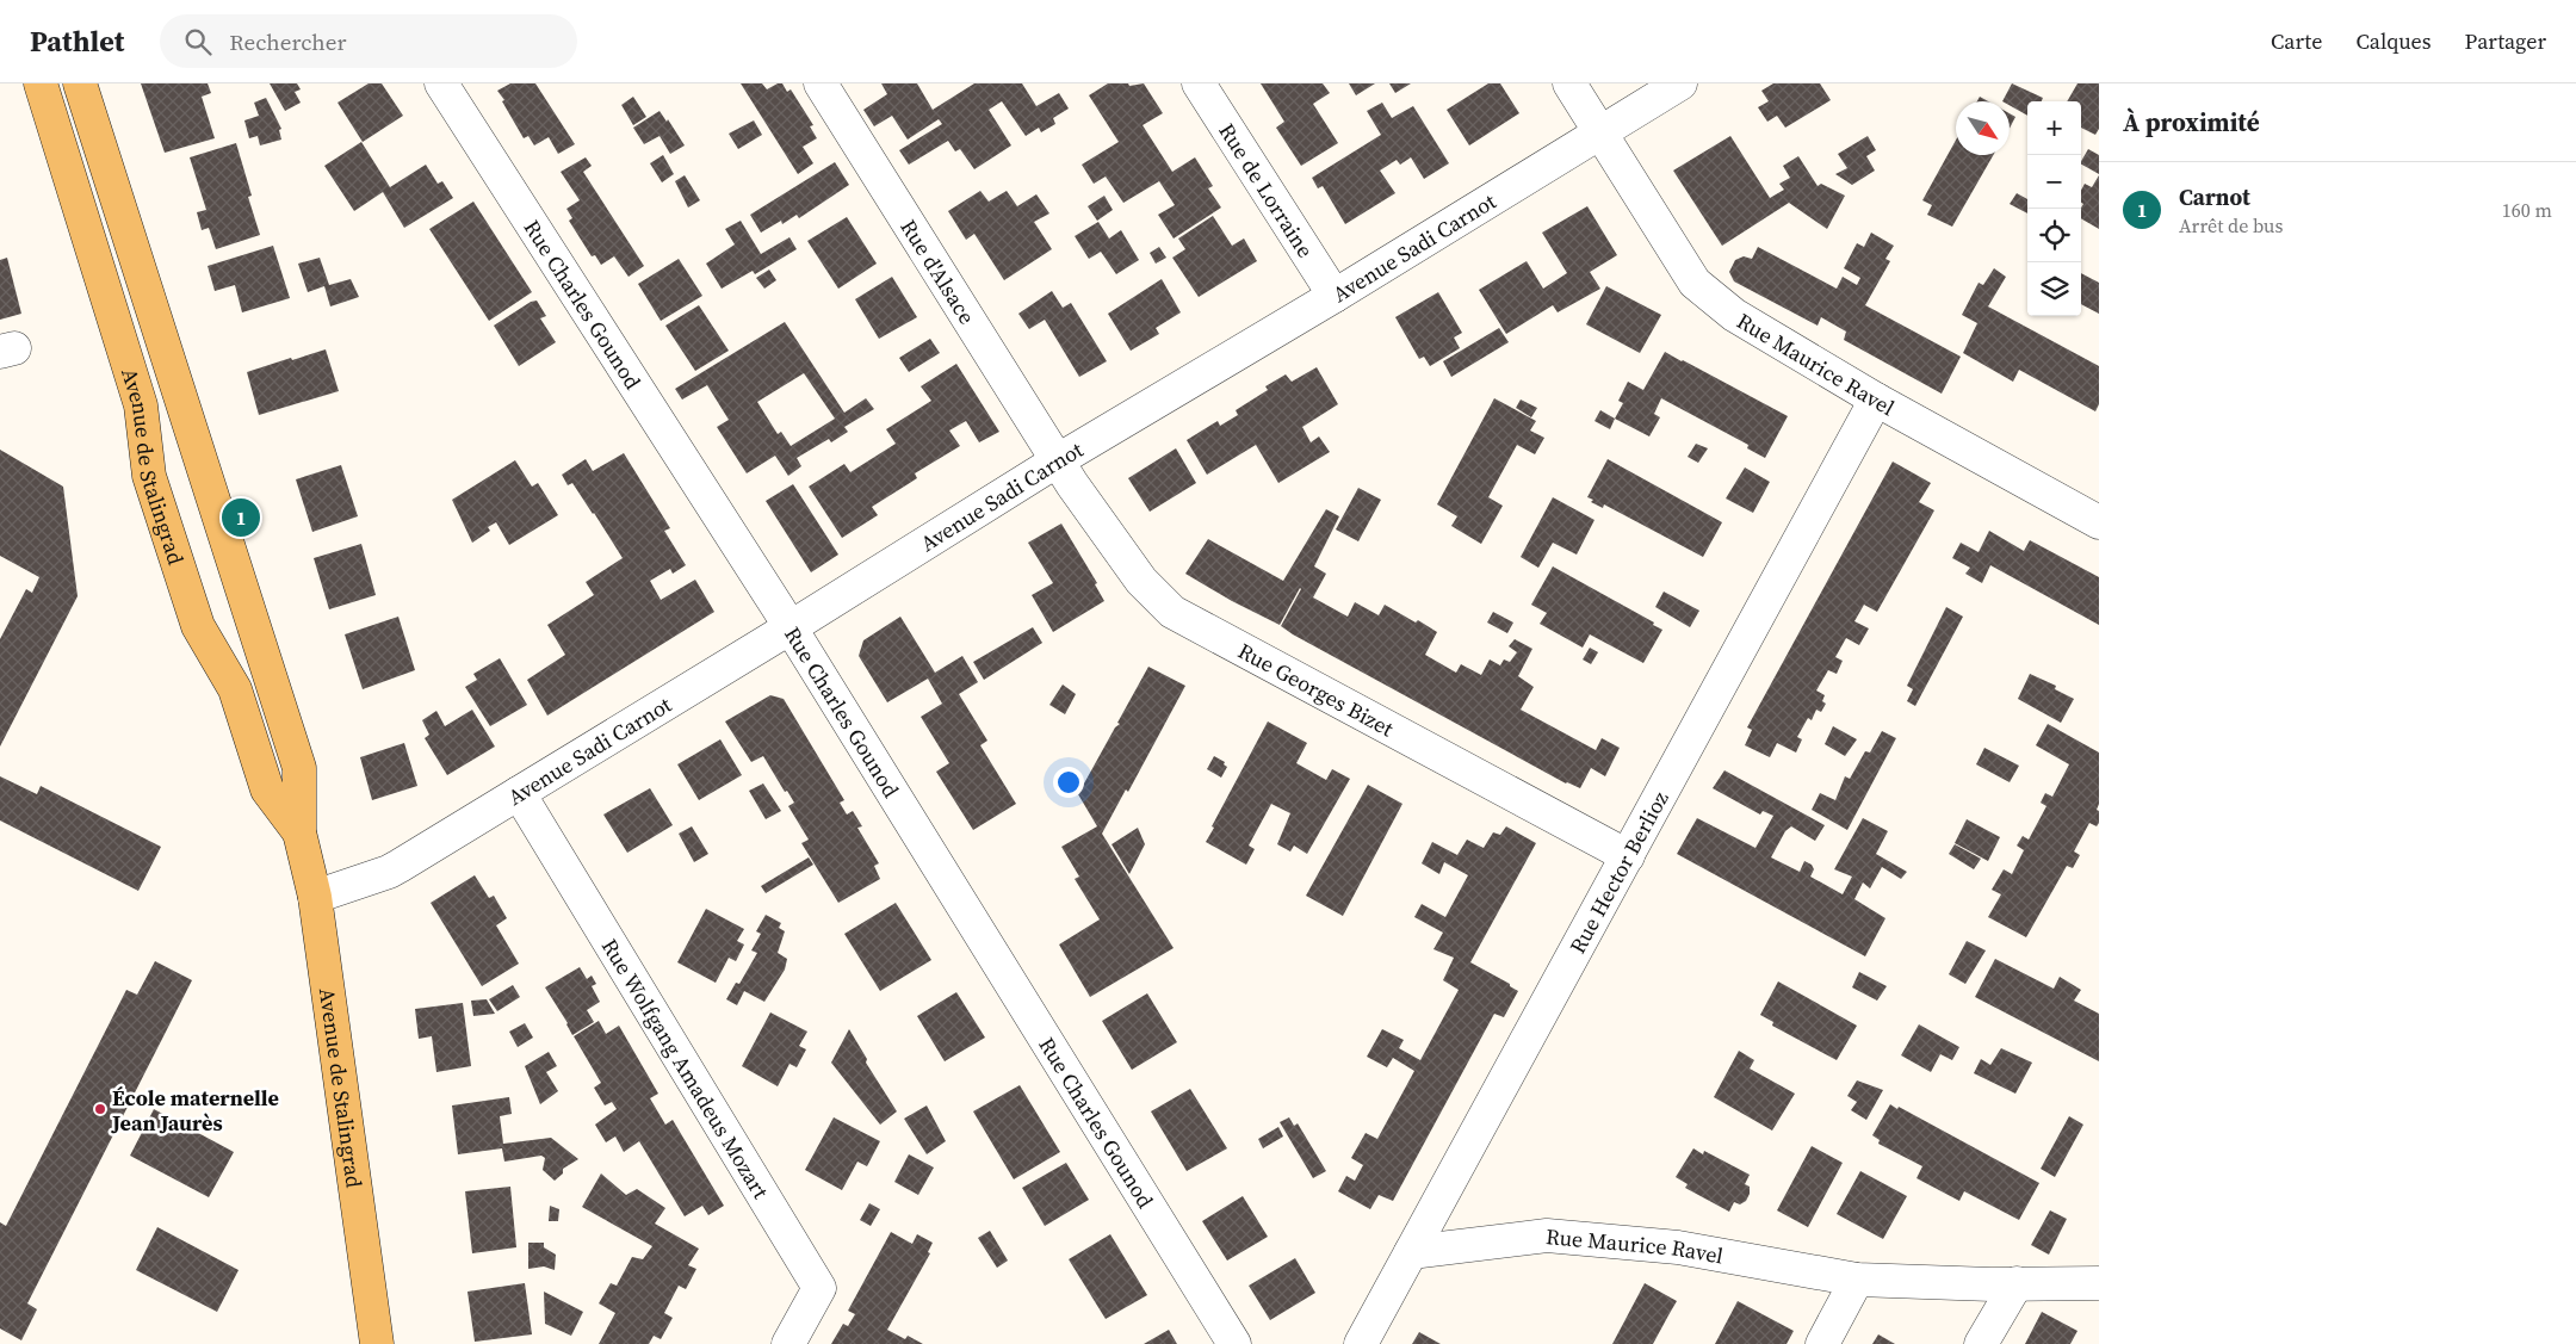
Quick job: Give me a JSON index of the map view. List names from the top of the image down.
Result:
{
  "streets": {
    "main road": ["Avenue de Stalingrad"],
    "street": [
      "Rue de Lorraine",
      "Avenue Sadi Carnot",
      "Rue d'Alsace",
      "Rue Charles Gounod",
      "Rue Maurice Ravel",
      "Rue Georges Bizet",
      "Rue Hector Berlioz",
      "Rue Wolfgang Amadeus Mozart"
    ]
  },
  "crossings": [
    ["Rue de Lorraine", "Avenue Sadi Carnot"],
    ["Avenue Sadi Carnot", "Rue d'Alsace"],
    ["Avenue Sadi Carnot", "Rue Charles Gounod"],
    ["Avenue Sadi Carnot", "Rue Maurice Ravel"],
    ["Avenue Sadi Carnot", "Avenue de Stalingrad"],
    ["Avenue Sadi Carnot", "Rue Georges Bizet"],
    ["Avenue Sadi Carnot", "Rue Wolfgang Amadeus Mozart"],
    ["Rue d'Alsace", "Rue Georges Bizet"],
    ["Rue Maurice Ravel", "Rue Hector Berlioz"],
    ["Rue Georges Bizet", "Rue Hector Berlioz"]
  ],
  "places": ["École maternelle Jean Jaurès"],
  "north": "bottom right",
  "page": {
    "header": "Pathlet",
    "search": "Rechercher",
    "nav": ["Carte", "Calques", "Partager"],
    "heading": "À proximité",
    "map_buttons": ["+", "−"],
    "list": [
      {
        "mark": "1",
        "name": "Carnot",
        "note": "Arrêt de bus",
        "value": "160 m"
      }
    ],
    "pins": "1"
  }
}
